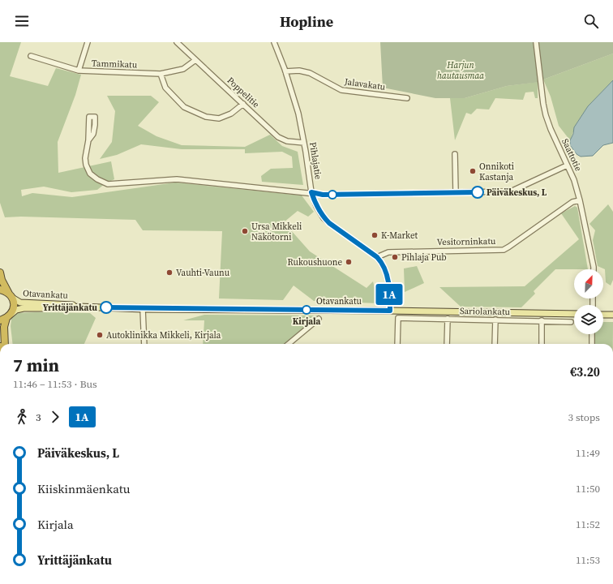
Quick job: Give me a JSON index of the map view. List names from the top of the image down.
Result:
{
  "streets": {
    "main road": ["Otavankatu"],
    "street": [
      "Tammikatu",
      "Jalavakatu",
      "Poppelitie",
      "Saattotie",
      "Pihlajatie",
      "Vesitorninkatu",
      "Sariolankatu"
    ]
  },
  "crossings": [
    ["Tammikatu", "Poppelitie"],
    ["Jalavakatu", "Pihlajatie"],
    ["Poppelitie", "Pihlajatie"],
    ["Saattotie", "Vesitorninkatu"],
    ["Pihlajatie", "Vesitorninkatu"],
    ["Pihlajatie", "Otavankatu"]
  ],
  "parks": ["Harjun hautausmaa"],
  "places": [
    "Onnikoti Kastanja",
    "Päiväkeskus, L",
    "Ursa Mikkeli Näkötorni",
    "K-Market",
    "Pihlaja Pub",
    "Rukoushuone",
    "Vauhti-Vaunu",
    "Yrittäjänkatu",
    "Kirjala",
    "Autoklinikka Mikkeli, Kirjala"
  ],
  "lines": ["bus line 1A"],
  "north": "top right",
  "page": {
    "header": "Hopline",
    "on_map": "1A",
    "heading": ["7 min", "11:46 – 11:53 · Bus", "€3.20"],
    "legs": ["3", "1A", "3 stops"],
    "list": [
      {
        "name": "Päiväkeskus, L",
        "value": "11:49"
      },
      {
        "name": "Kiiskinmäenkatu",
        "value": "11:50"
      },
      {
        "name": "Kirjala",
        "value": "11:52"
      },
      {
        "name": "Yrittäjänkatu",
        "value": "11:53"
      }
    ]
  }
}
